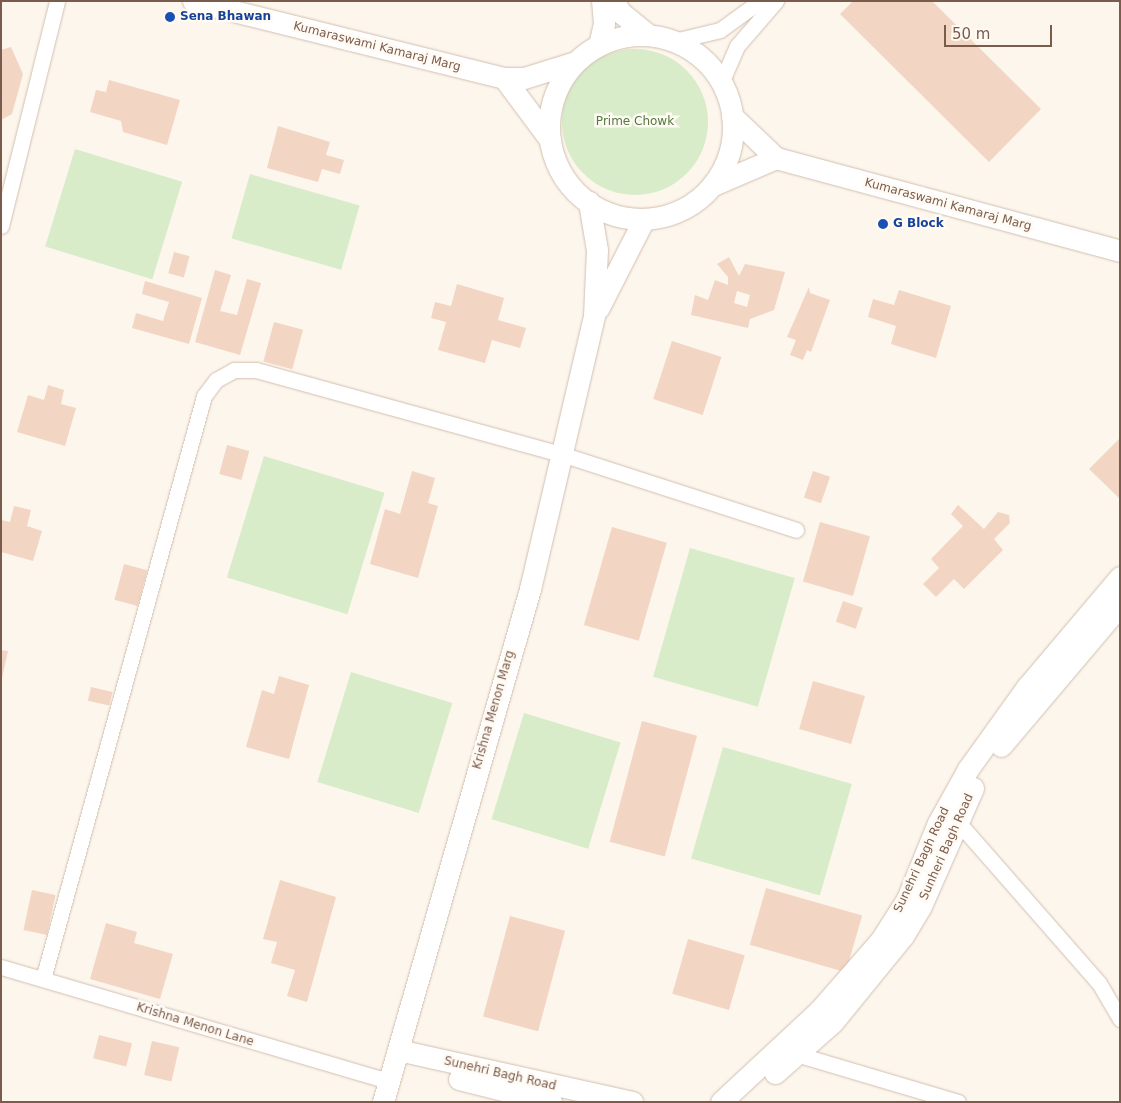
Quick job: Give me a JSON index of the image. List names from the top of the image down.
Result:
{
  "streets": {
    "main road": [
      "Kumaraswami Kamaraj Marg",
      "Krishna Menon Marg",
      "Sunheri Bagh Road",
      "Sunehri Bagh Road"
    ],
    "street": ["Krishna Menon Lane"]
  },
  "crossings": [
    ["Krishna Menon Marg", "Sunehri Bagh Road"],
    ["Krishna Menon Marg", "Krishna Menon Lane"],
    ["Sunehri Bagh Road", "Krishna Menon Lane"]
  ],
  "parks": ["Prime Chowk"],
  "places": ["Sena Bhawan", "G Block"],
  "scale_bar": "50 m"
}
